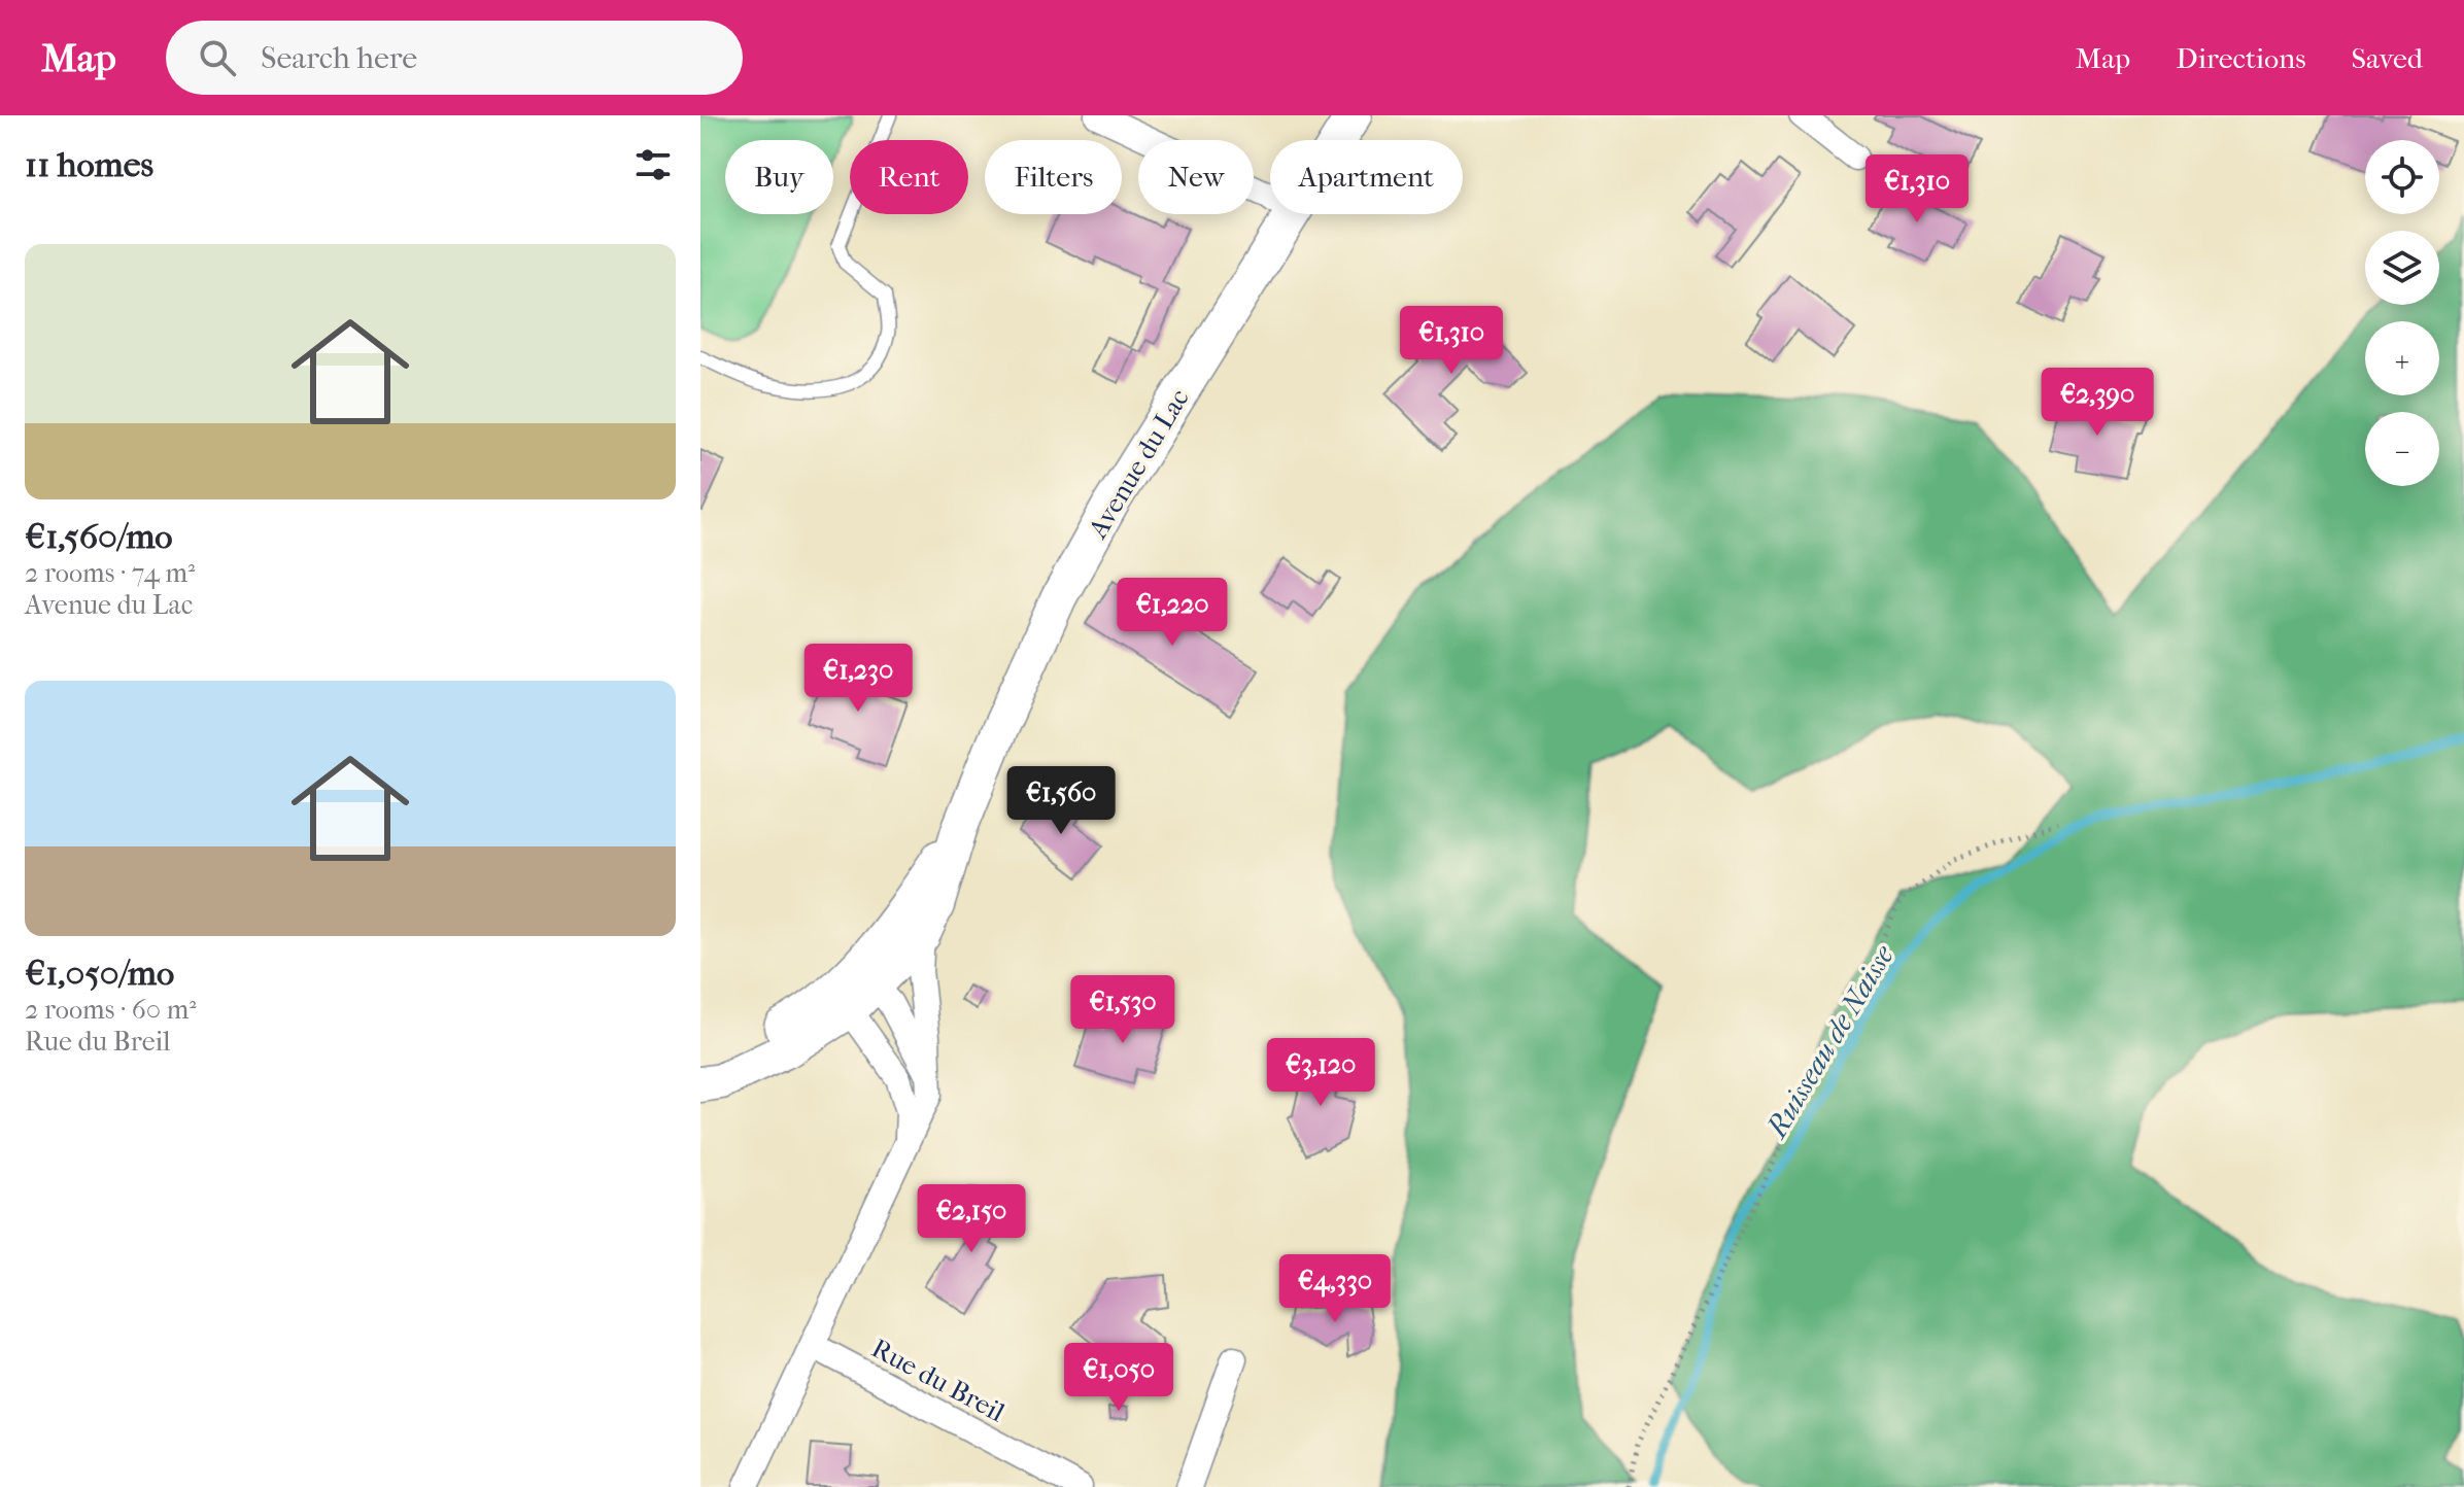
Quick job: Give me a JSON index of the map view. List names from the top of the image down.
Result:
{
  "streets": {
    "street": ["Avenue du Lac", "Rue du Breil"]
  },
  "water": ["Ruisseau de Naisse"],
  "page": {
    "header": "Map",
    "search": "Search here",
    "nav": ["Map", "Directions", "Saved"],
    "heading": "11 homes",
    "map_buttons": ["+", "−"],
    "chip": [
      "Buy",
      "Rent",
      "Filters",
      "New",
      "Apartment"
    ],
    "price": [
      "€1,310",
      "€1,310",
      "€2,390",
      "€1,220",
      "€1,230",
      "€1,560",
      "€1,530",
      "€3,120",
      "€2,150",
      "€4,330",
      "€1,050"
    ],
    "list": [
      {
        "name": "€1,560/mo",
        "note": "2 rooms · 74 m² · Avenue du Lac"
      },
      {
        "name": "€1,050/mo",
        "note": "2 rooms · 60 m² · Rue du Breil"
      }
    ]
  }
}
